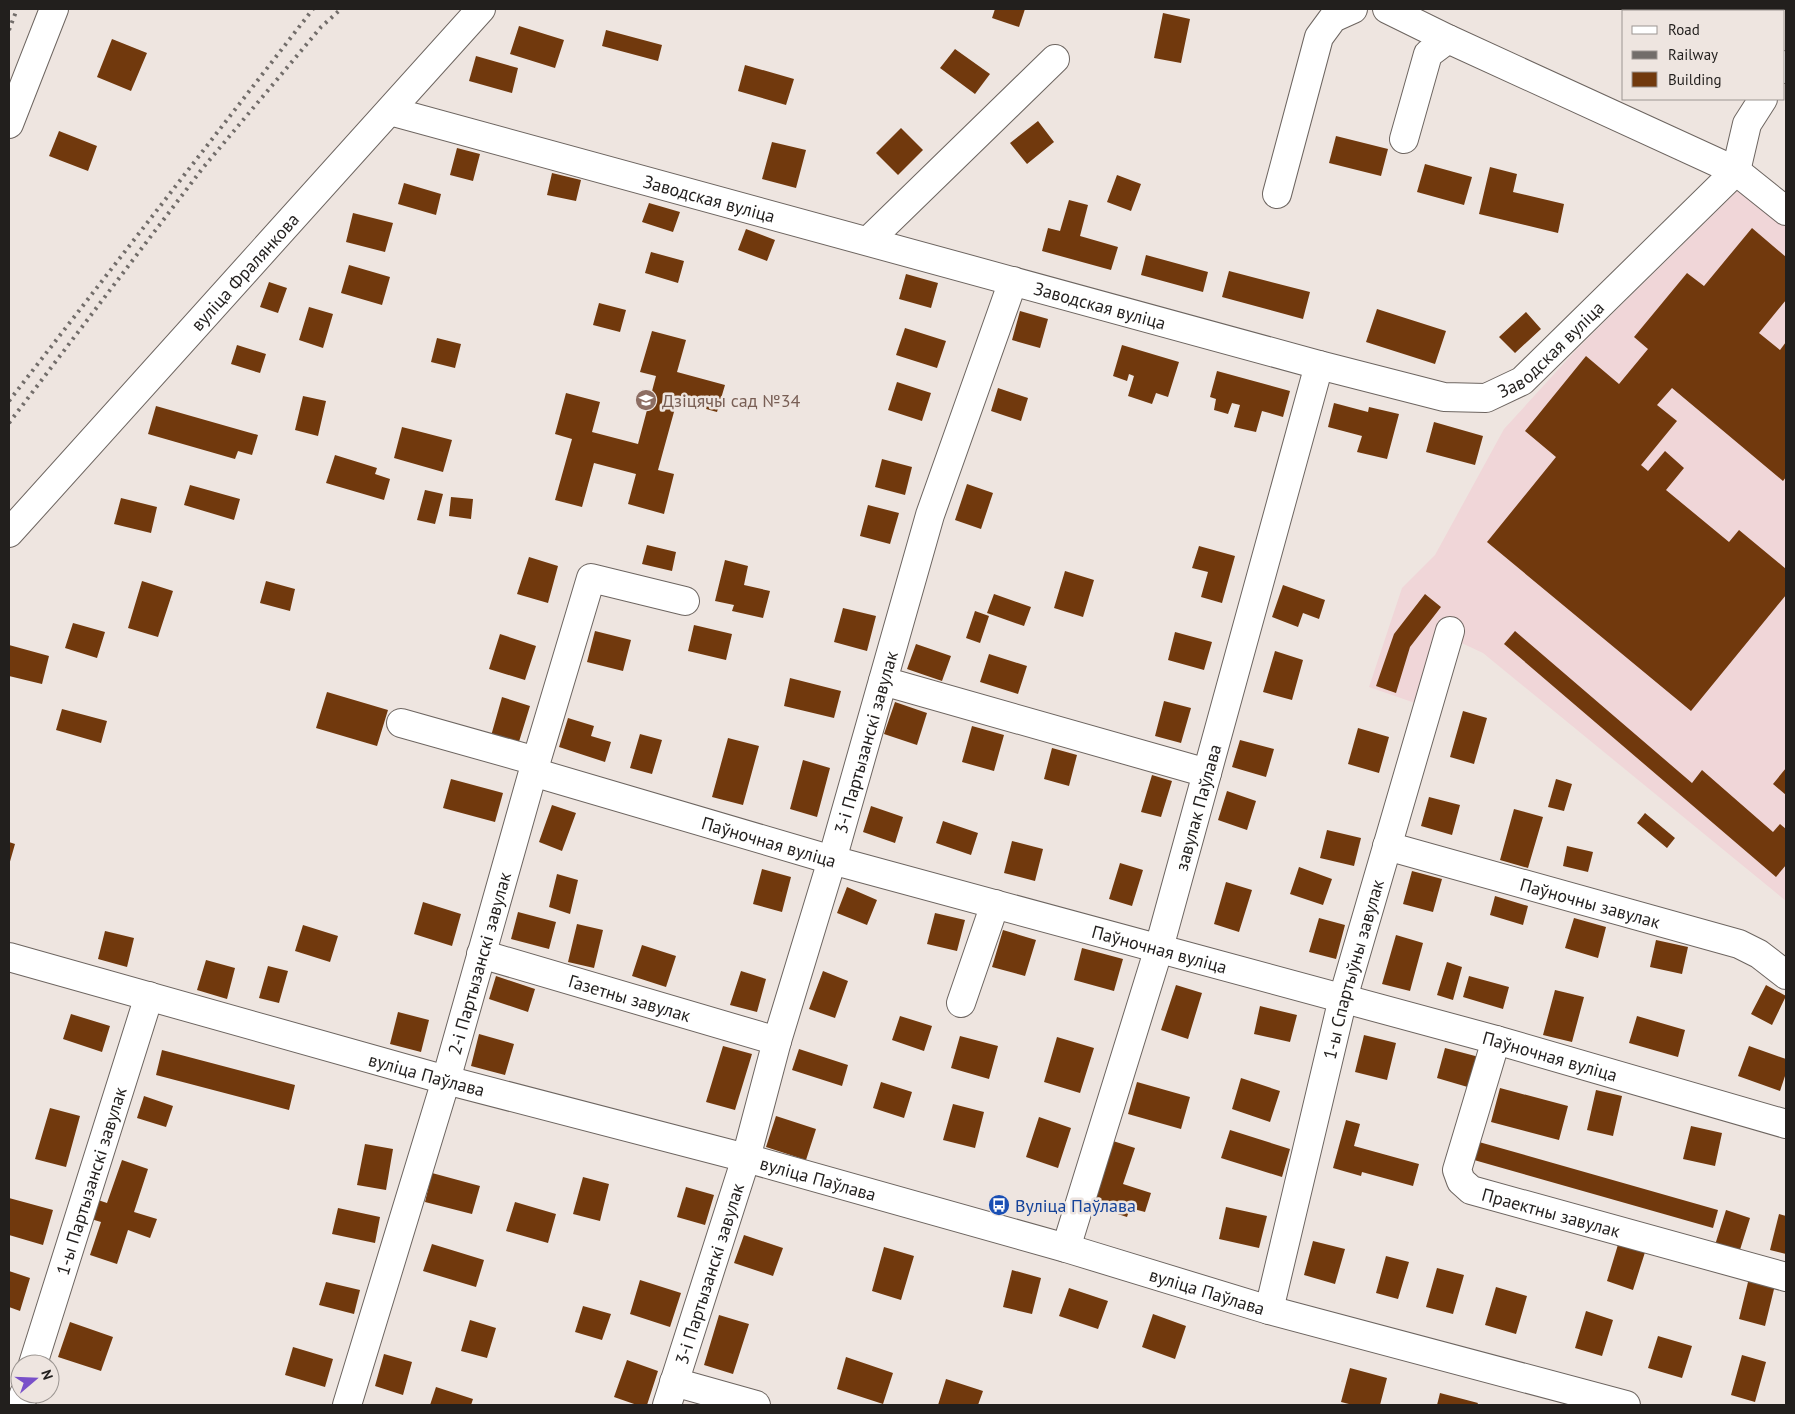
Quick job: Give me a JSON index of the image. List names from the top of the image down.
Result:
{
  "streets": {
    "street": [
      "Заводская вуліца",
      "вуліца Фралянкова",
      "3-і Партызанскі завулак",
      "завулак Паўлава",
      "Паўночная вуліца",
      "Паўночны завулак",
      "2-і Партызанскі завулак",
      "1-ы Спартыўны завулак",
      "Газетны завулак",
      "вуліца Паўлава",
      "1-ы Партызанскі завулак",
      "Праектны завулак"
    ]
  },
  "crossings": [
    ["Заводская вуліца", "вуліца Фралянкова"],
    ["Заводская вуліца", "3-і Партызанскі завулак"],
    ["Заводская вуліца", "завулак Паўлава"],
    ["3-і Партызанскі завулак", "Паўночная вуліца"],
    ["3-і Партызанскі завулак", "Газетны завулак"],
    ["3-і Партызанскі завулак", "вуліца Паўлава"],
    ["завулак Паўлава", "Паўночная вуліца"],
    ["завулак Паўлава", "вуліца Паўлава"],
    ["Паўночная вуліца", "2-і Партызанскі завулак"],
    ["Паўночная вуліца", "1-ы Спартыўны завулак"],
    ["Паўночная вуліца", "Праектны завулак"],
    ["Паўночны завулак", "1-ы Спартыўны завулак"],
    ["2-і Партызанскі завулак", "Газетны завулак"],
    ["2-і Партызанскі завулак", "вуліца Паўлава"],
    ["1-ы Спартыўны завулак", "вуліца Паўлава"],
    ["вуліца Паўлава", "1-ы Партызанскі завулак"]
  ],
  "places": {
    "school or university": ["Дзіцячы сад №34"],
    "bus stop": ["Вуліца Паўлава"]
  },
  "legend": ["Road", "Railway", "Building"],
  "north": "right"
}
